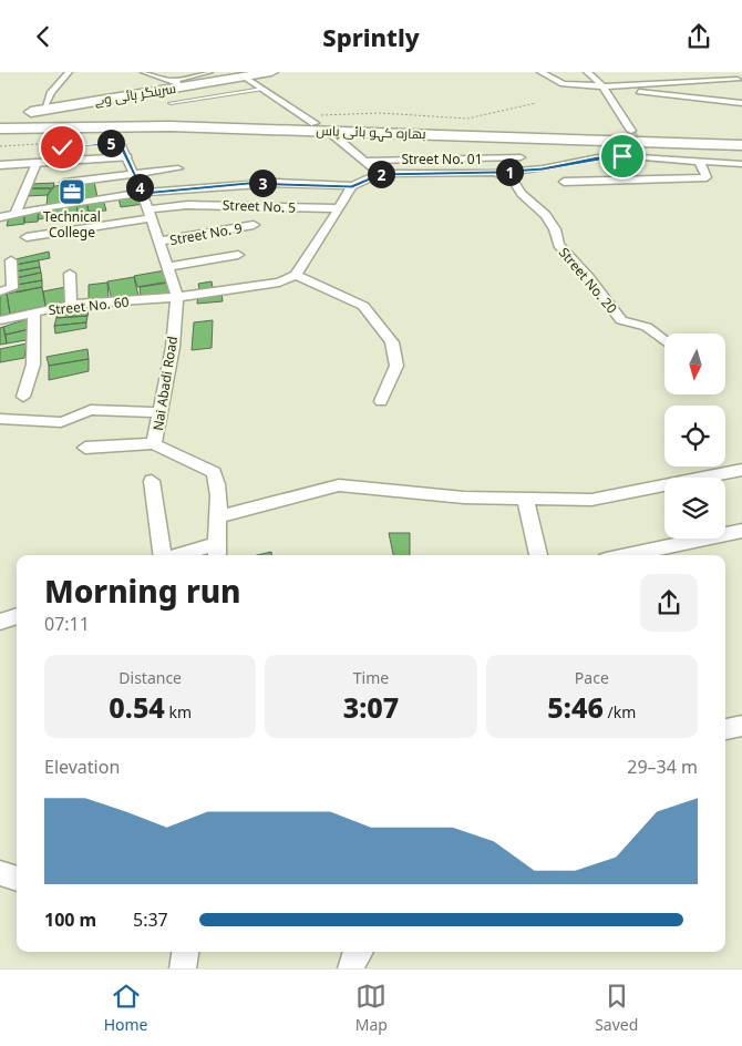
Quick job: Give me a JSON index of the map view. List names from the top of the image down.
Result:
{
  "streets": {
    "highway": ["سرینگر ہائی وے", "بھارہ کہو بائی پاس"],
    "street": [
      "Street No. 01",
      "Street No. 5",
      "Street No. 9",
      "Street No. 20",
      "Street No. 60",
      "Nai Abadi Road"
    ]
  },
  "crossings": [
    ["سرینگر ہائی وے", "بھارہ کہو بائی پاس"],
    ["Street No. 5", "Nai Abadi Road"],
    ["Street No. 9", "Nai Abadi Road"],
    ["Street No. 60", "Nai Abadi Road"]
  ],
  "places": {
    "office": ["Technical College"]
  },
  "north": "bottom",
  "page": {
    "header": "Sprintly",
    "pins": [
      "5",
      "1",
      "2",
      "3",
      "4"
    ],
    "heading": ["Morning run", "07:11"],
    "stats": [
      ["Distance", "0.54 km"],
      ["Time", "3:07"],
      ["Pace", "5:46 /km"]
    ],
    "chart": ["Elevation", "29–34 m"],
    "list": [
      {
        "name": "100 m",
        "note": "5:37"
      }
    ],
    "tabs": ["Home", "Map", "Saved"]
  }
}
